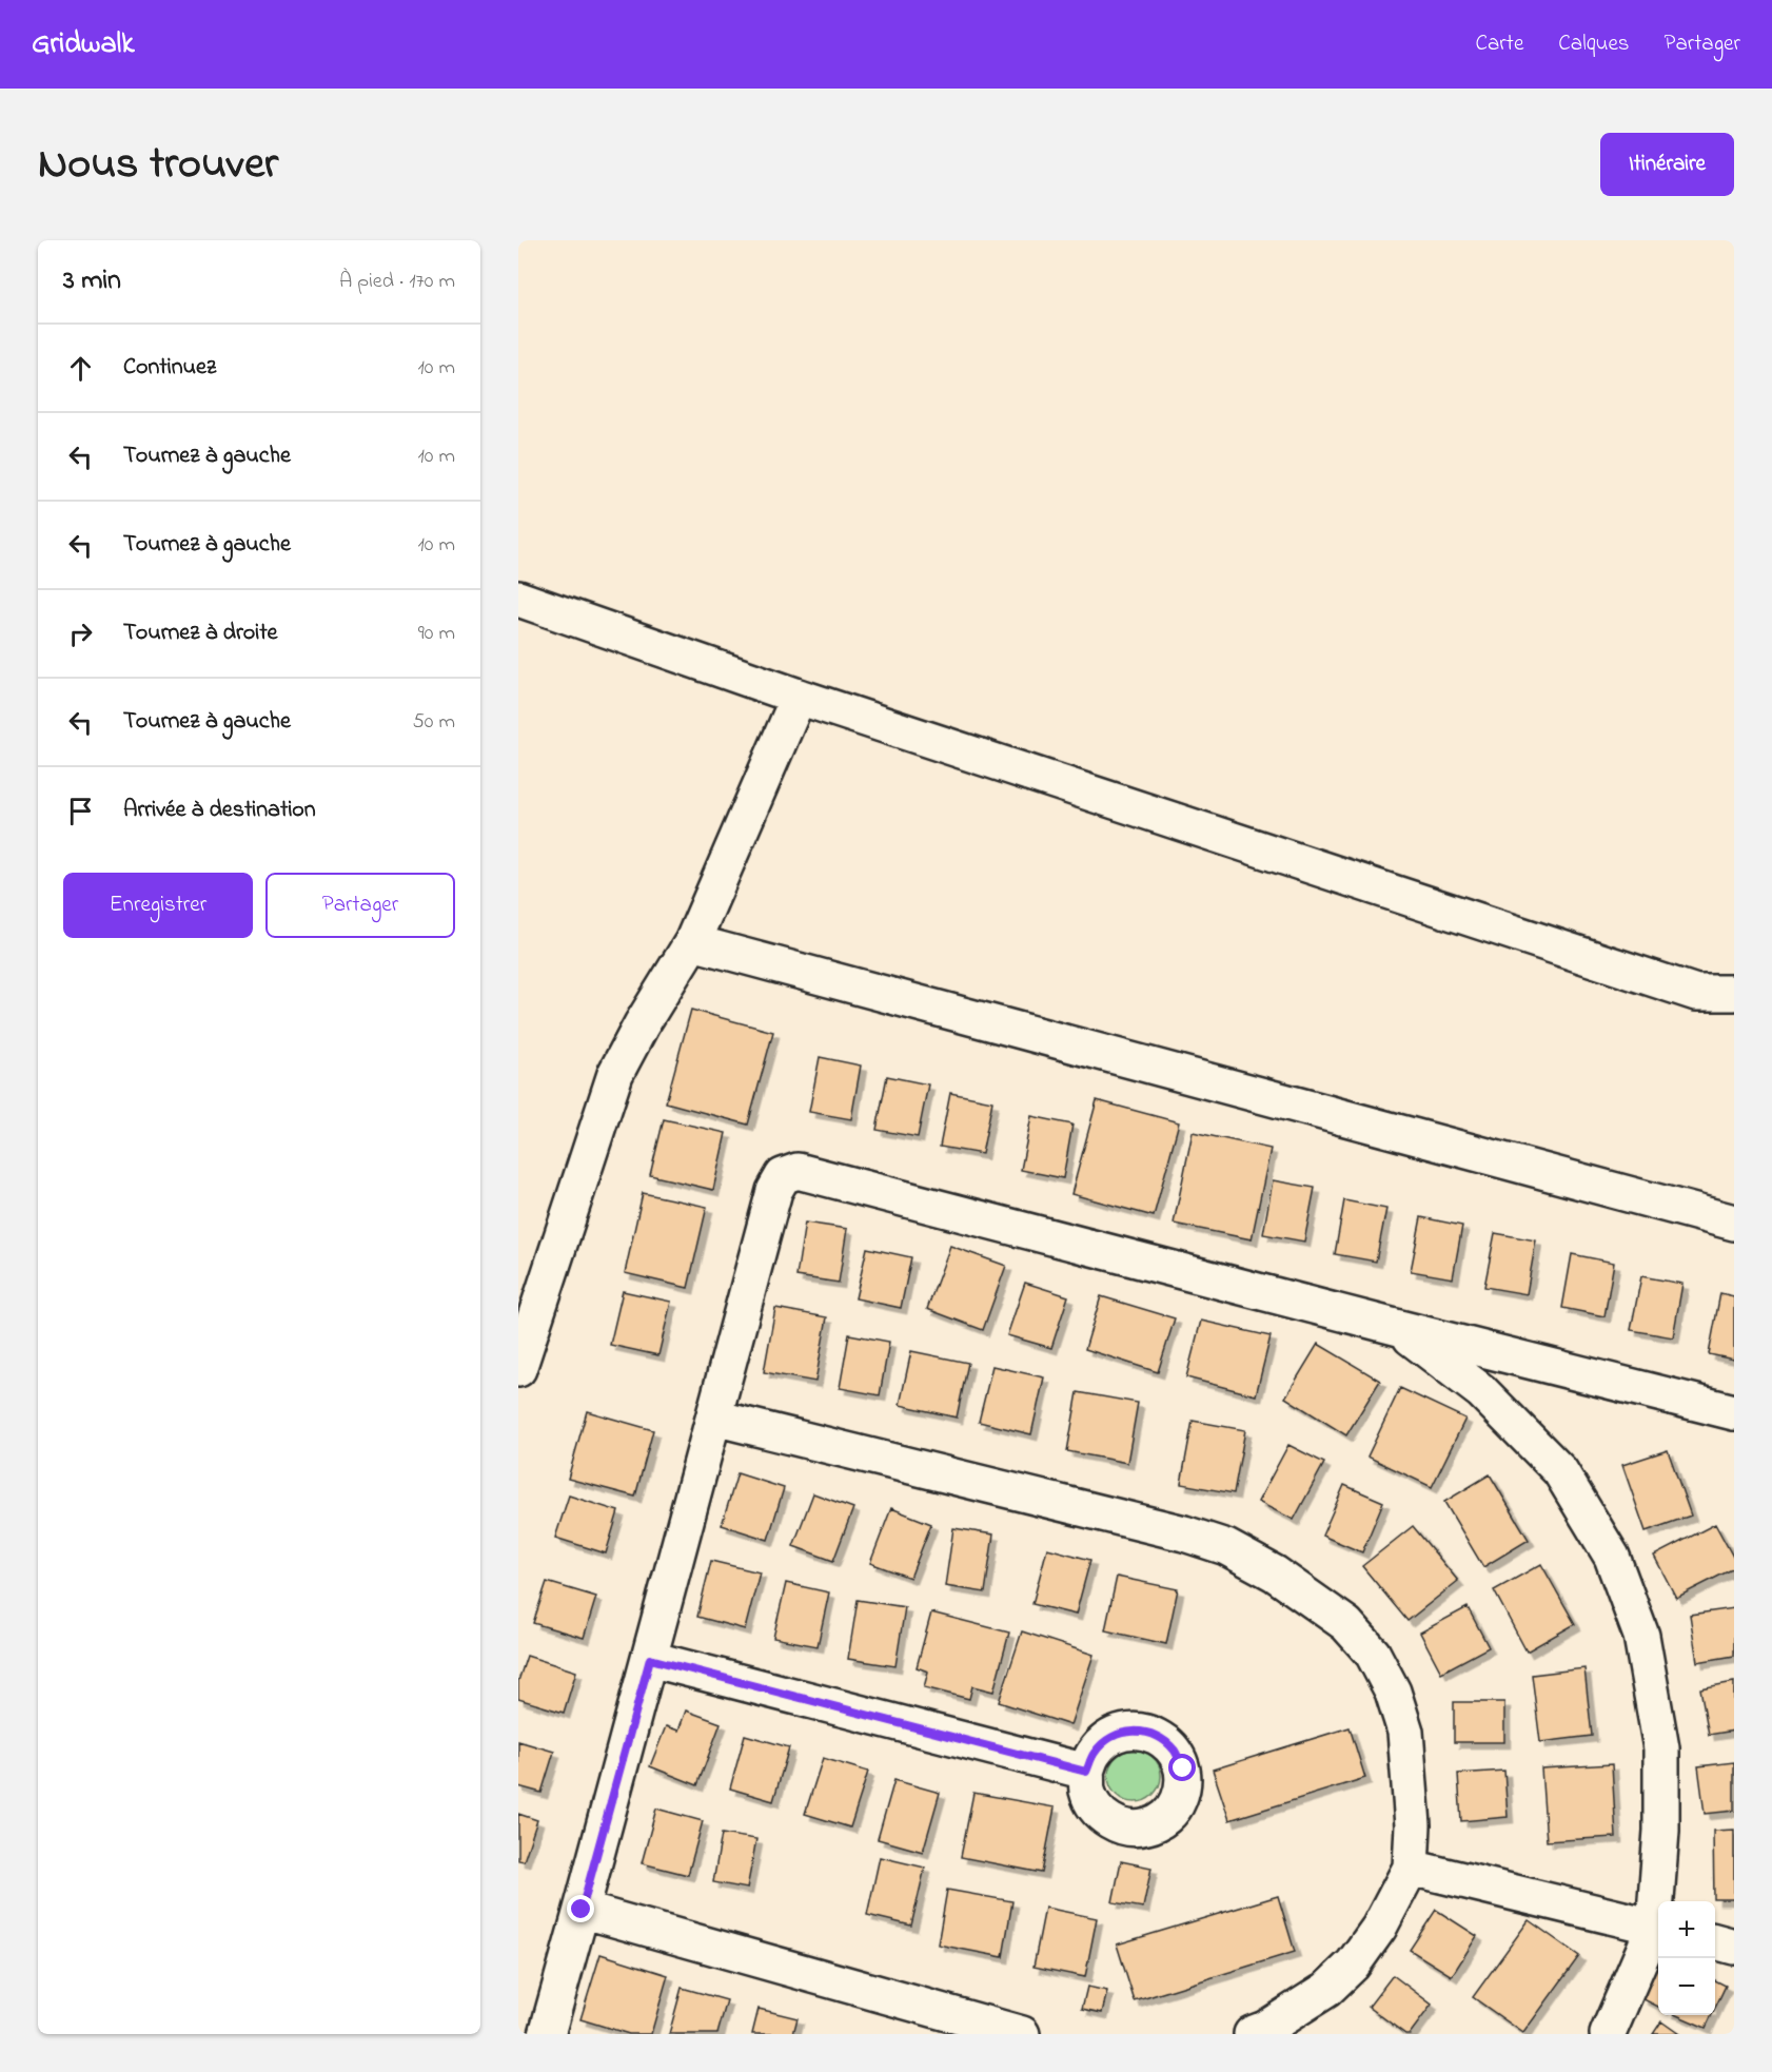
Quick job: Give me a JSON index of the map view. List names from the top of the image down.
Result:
{
  "page": {
    "header": "Gridwalk",
    "nav": ["Carte", "Calques", "Partager"],
    "title": "Nous trouver",
    "buttons": [
      "Itinéraire",
      ["Enregistrer", "Partager"]
    ],
    "heading": ["3 min", "À pied · 170 m"],
    "list": [
      ["Continuez", "10 m"],
      ["Tournez à gauche", "10 m"],
      ["Tournez à gauche", "10 m"],
      ["Tournez à droite", "90 m"],
      ["Tournez à gauche", "50 m"],
      "Arrivée à destination"
    ],
    "map_buttons": ["+", "−"]
  }
}
